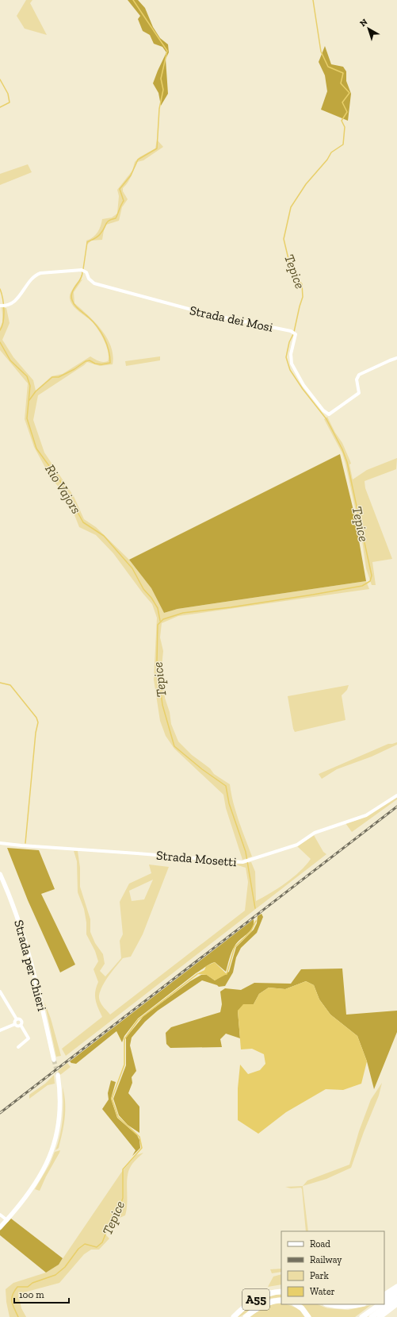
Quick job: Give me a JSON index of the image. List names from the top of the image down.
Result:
{
  "streets": {
    "highway": ["A55"],
    "main road": ["Strada per Chieri"],
    "street": ["Strada dei Mosi", "Strada Mosetti"]
  },
  "water": ["Tepice", "Rio Vajors"],
  "legend": [
    "Road",
    "Railway",
    "Park",
    "Water"
  ],
  "scale_bar": "100 m",
  "north": "top left"
}
